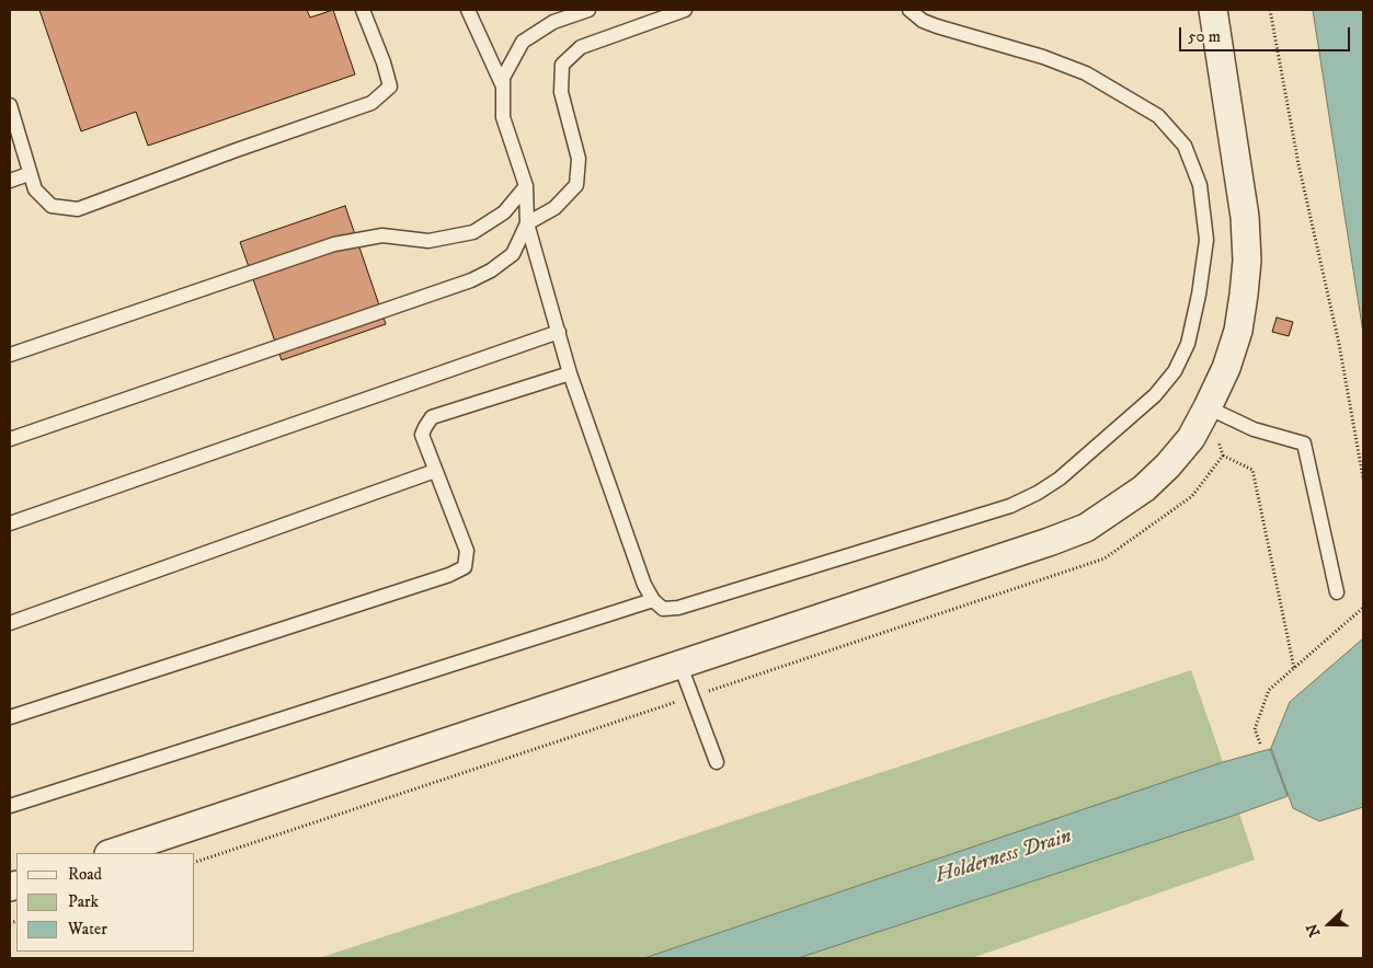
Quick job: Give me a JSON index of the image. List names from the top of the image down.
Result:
{
  "water": ["Holderness Drain"],
  "legend": ["Road", "Park", "Water"],
  "scale_bar": "50 m",
  "north": "left"
}
